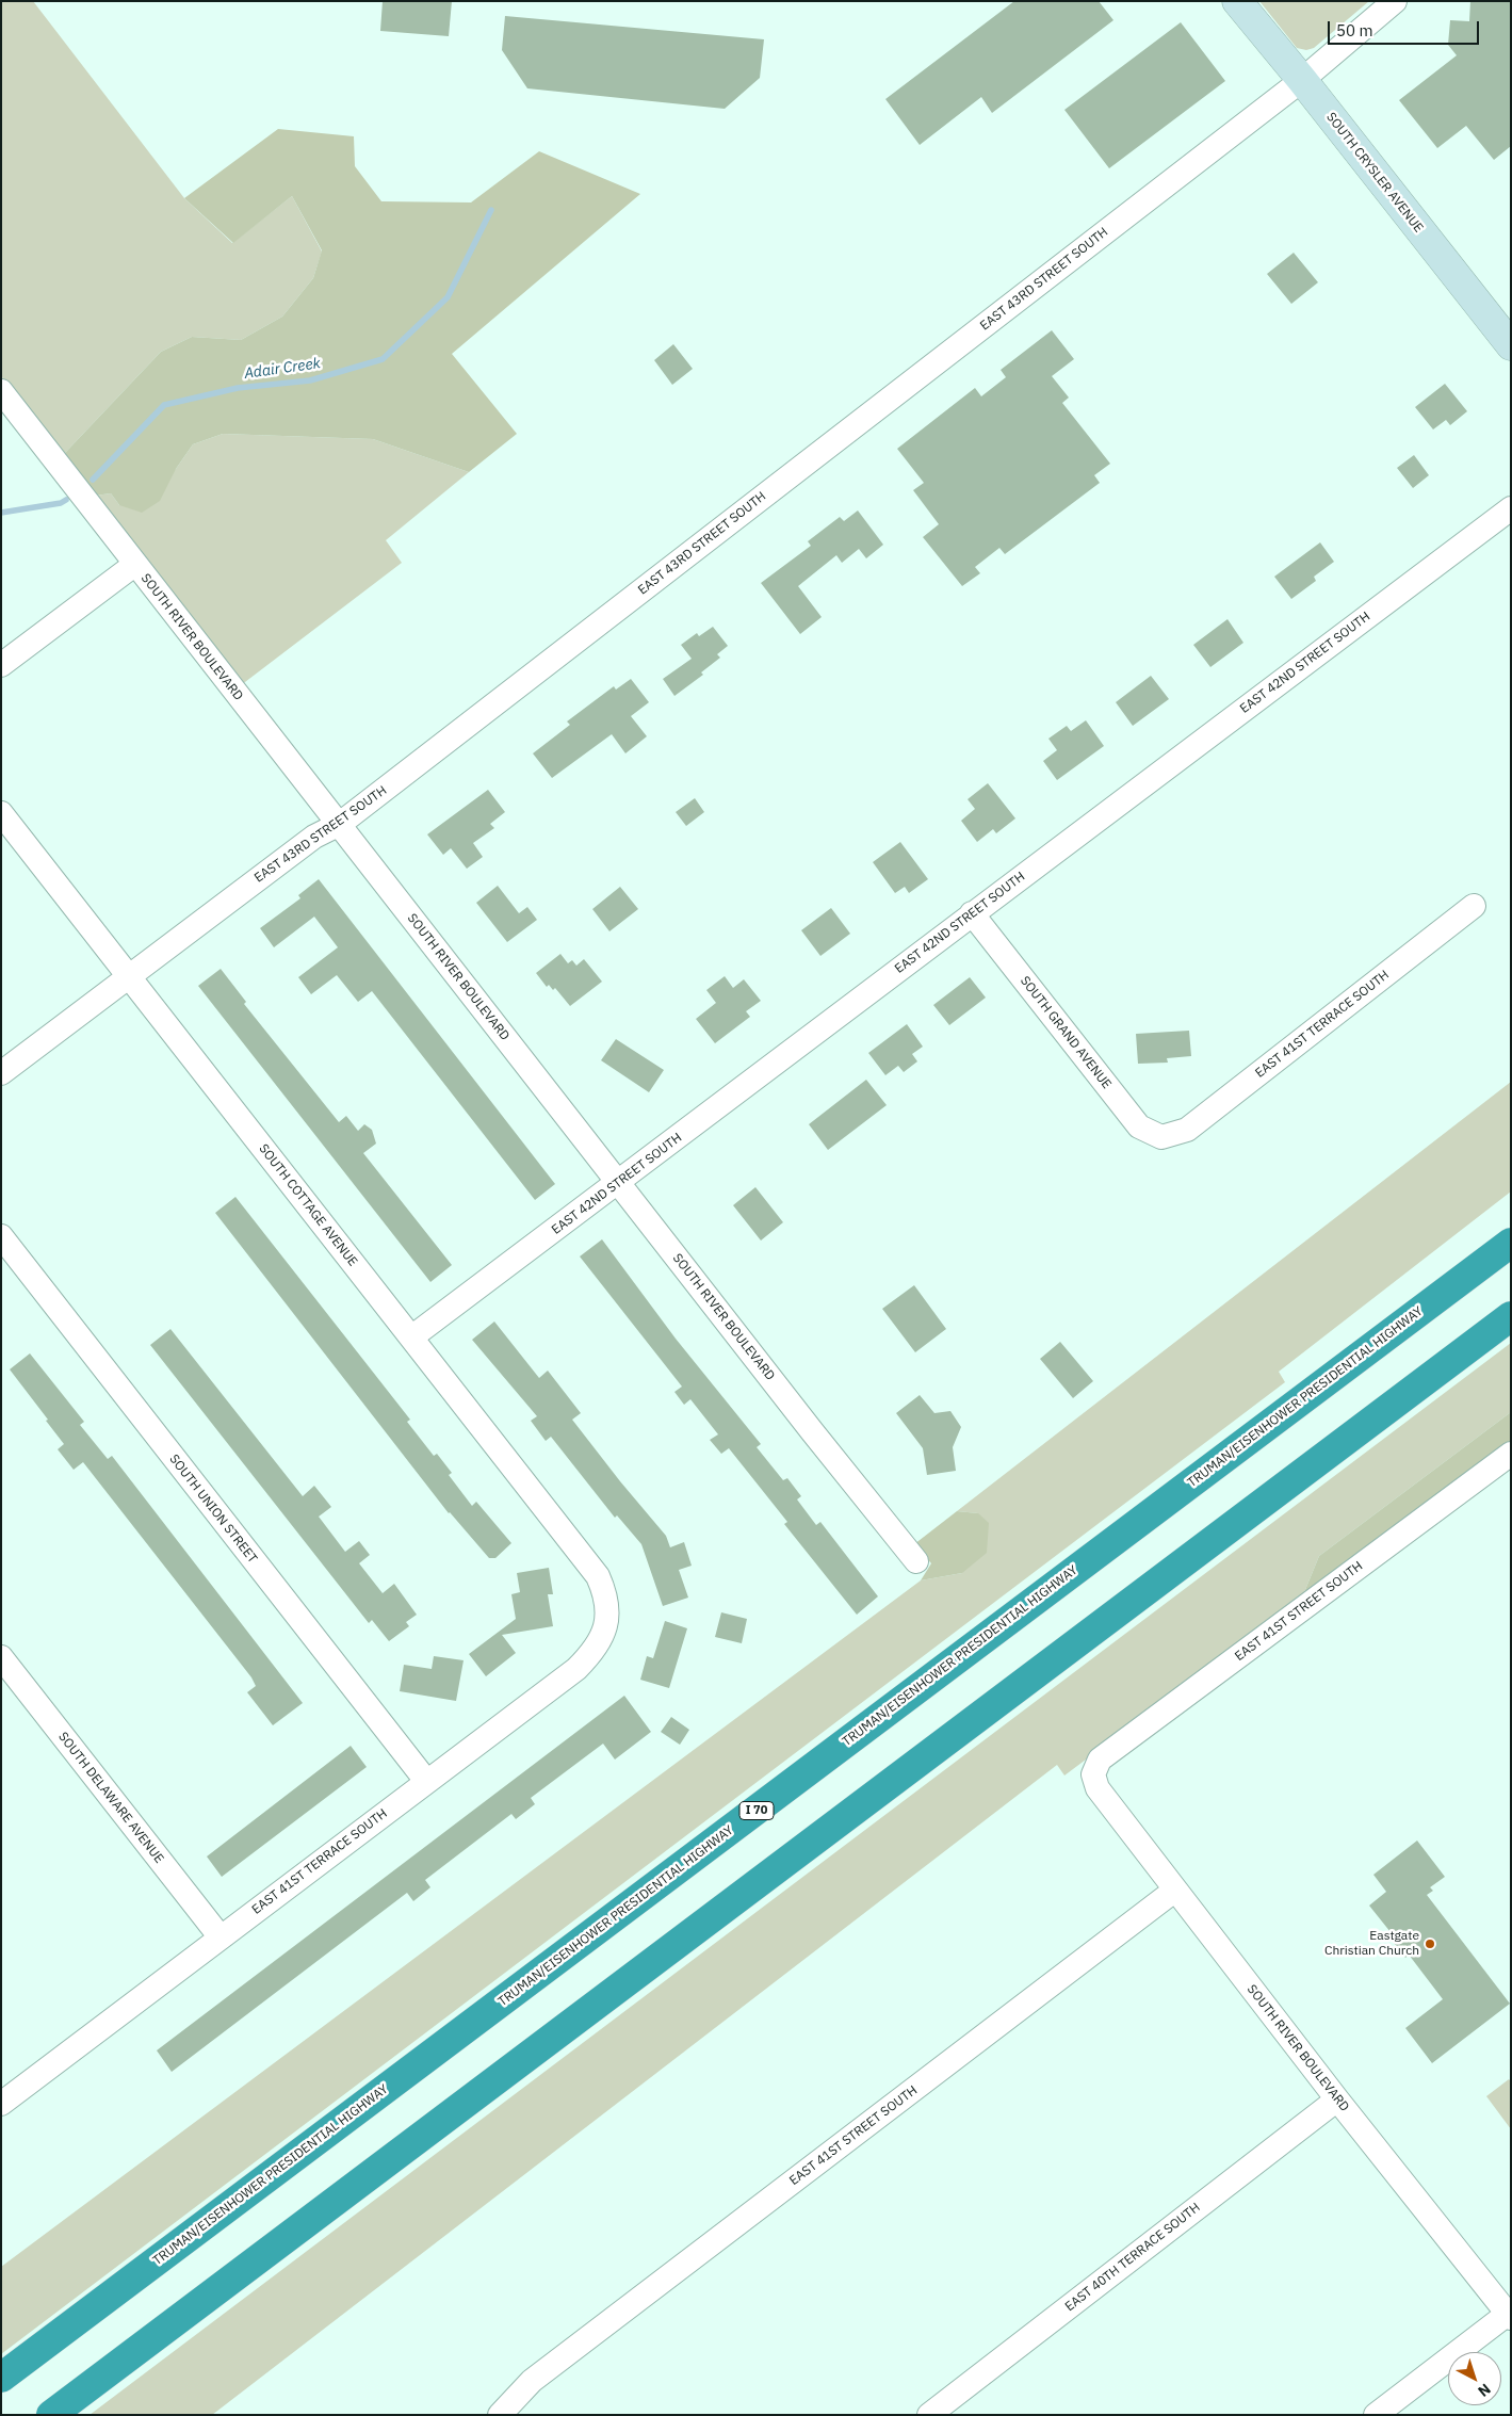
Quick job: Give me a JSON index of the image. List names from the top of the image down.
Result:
{
  "streets": {
    "highway": ["TRUMAN/EISENHOWER PRESIDENTIAL HIGHWAY", "I 70"],
    "main road": ["SOUTH CRYSLER AVENUE"],
    "street": [
      "EAST 43RD STREET SOUTH",
      "SOUTH RIVER BOULEVARD",
      "EAST 42ND STREET SOUTH",
      "EAST 41ST TERRACE SOUTH",
      "SOUTH GRAND AVENUE",
      "SOUTH COTTAGE AVENUE",
      "SOUTH UNION STREET",
      "EAST 41ST STREET SOUTH",
      "SOUTH DELAWARE AVENUE",
      "EAST 40TH TERRACE SOUTH"
    ]
  },
  "crossings": [
    ["SOUTH CRYSLER AVENUE", "EAST 43RD STREET SOUTH"],
    ["EAST 43RD STREET SOUTH", "SOUTH RIVER BOULEVARD"],
    ["EAST 43RD STREET SOUTH", "SOUTH COTTAGE AVENUE"],
    ["SOUTH RIVER BOULEVARD", "EAST 42ND STREET SOUTH"],
    ["SOUTH RIVER BOULEVARD", "EAST 41ST STREET SOUTH"],
    ["SOUTH RIVER BOULEVARD", "EAST 40TH TERRACE SOUTH"],
    ["EAST 42ND STREET SOUTH", "SOUTH GRAND AVENUE"],
    ["EAST 42ND STREET SOUTH", "SOUTH COTTAGE AVENUE"],
    ["EAST 41ST TERRACE SOUTH", "SOUTH GRAND AVENUE"],
    ["EAST 41ST TERRACE SOUTH", "SOUTH COTTAGE AVENUE"],
    ["EAST 41ST TERRACE SOUTH", "SOUTH UNION STREET"],
    ["EAST 41ST TERRACE SOUTH", "SOUTH DELAWARE AVENUE"]
  ],
  "water": ["Adair Creek"],
  "places": ["Eastgate Christian Church"],
  "scale_bar": "50 m",
  "north": "bottom right"
}
